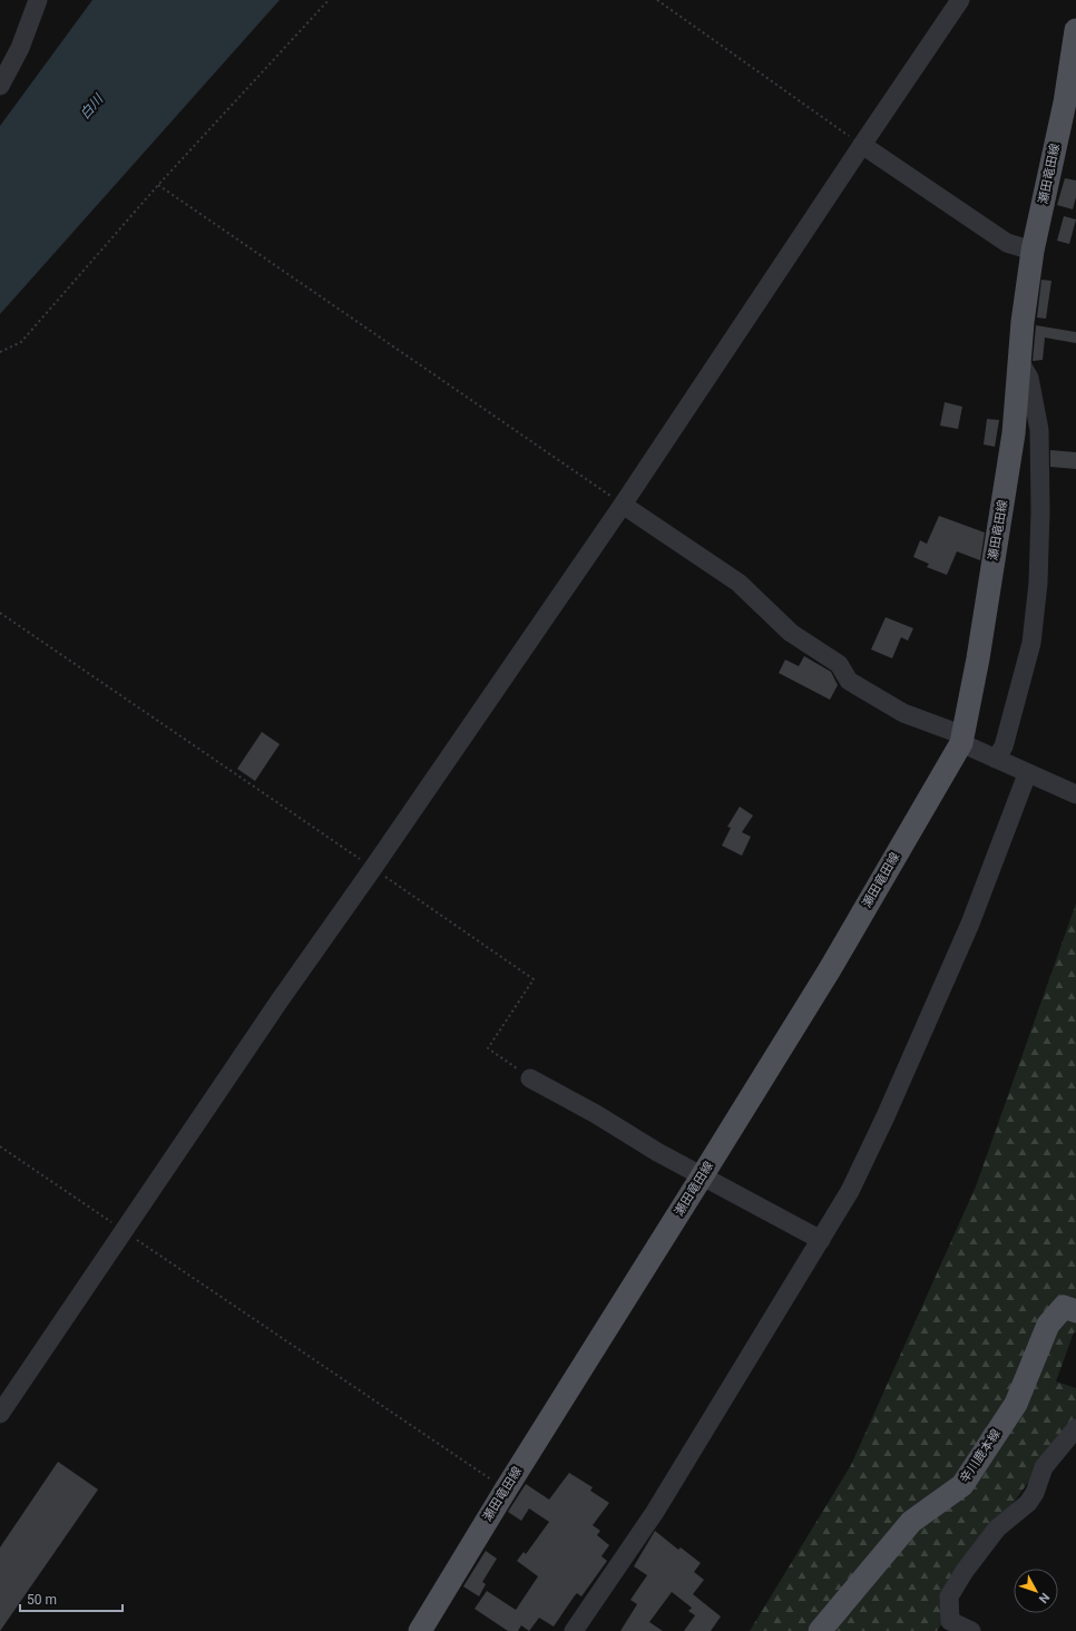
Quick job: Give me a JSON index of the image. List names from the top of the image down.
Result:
{
  "streets": {
    "main road": ["瀬田竜田線", "辛川鹿本線"]
  },
  "water": ["白川"],
  "scale_bar": "50 m",
  "north": "bottom right"
}
